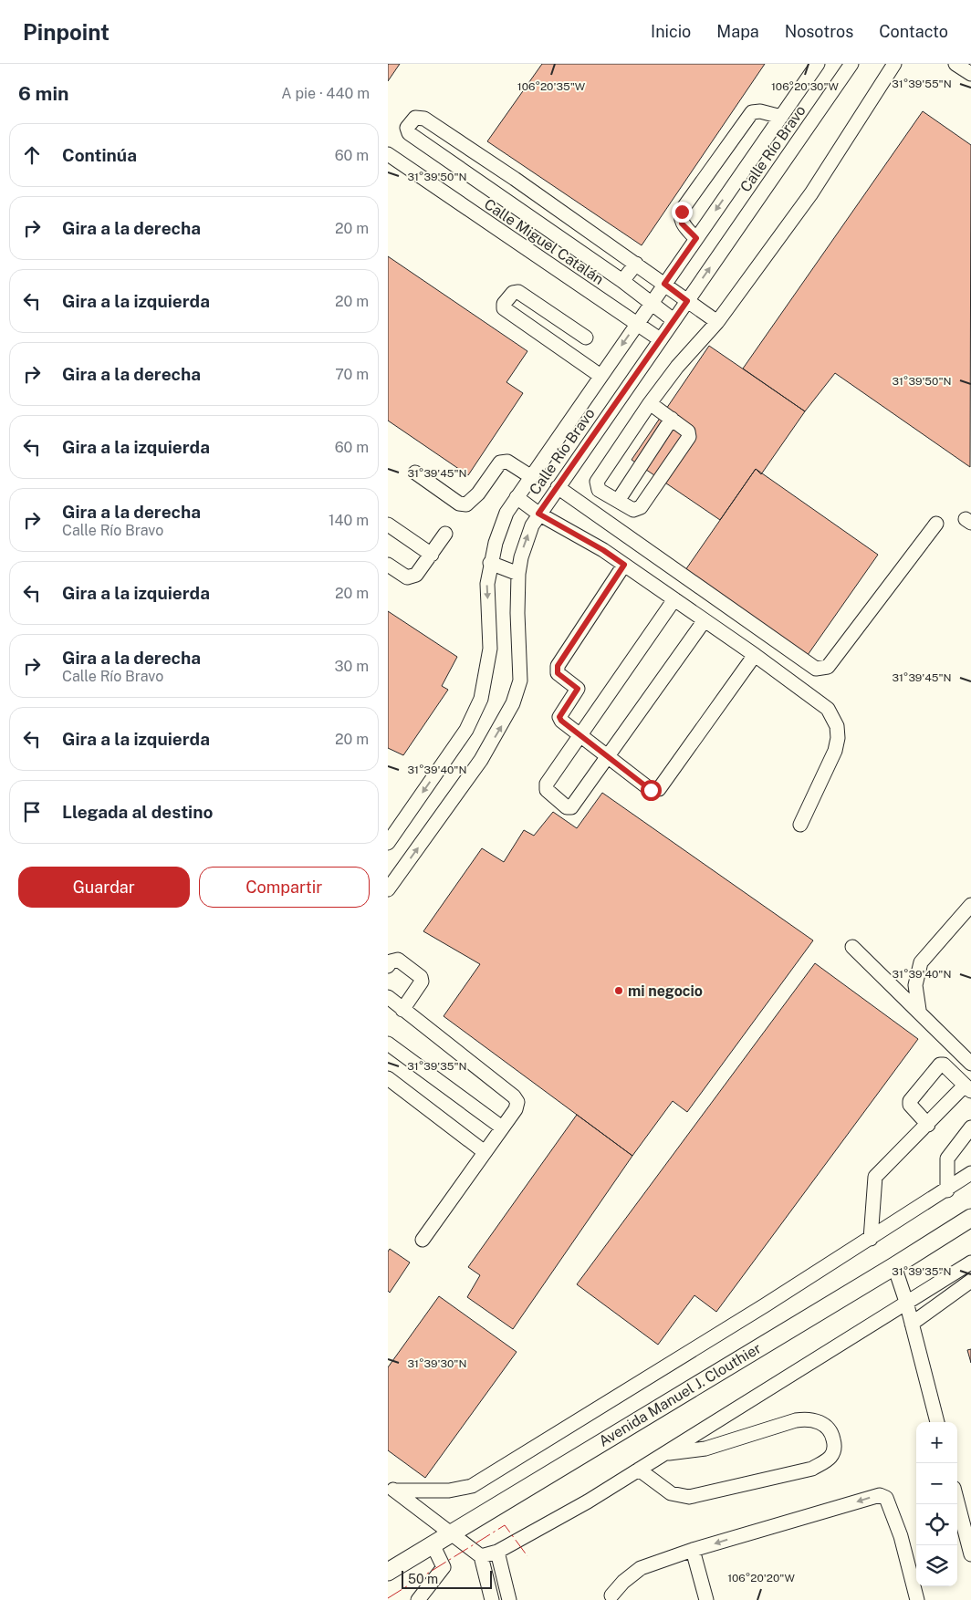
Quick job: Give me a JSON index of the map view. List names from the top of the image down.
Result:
{
  "streets": {
    "main road": ["Avenida Manuel J. Clouthier"],
    "street": ["Calle Río Bravo", "Calle Miguel Catalán"]
  },
  "crossings": [
    ["Calle Río Bravo", "Calle Miguel Catalán"]
  ],
  "places": ["mi negocio"],
  "scale_bar": "50 m",
  "page": {
    "header": "Pinpoint",
    "nav": [
      "Inicio",
      "Mapa",
      "Nosotros",
      "Contacto"
    ],
    "heading": ["6 min", "A pie · 440 m"],
    "list": [
      ["Continúa", "60 m"],
      ["Gira a la derecha", "20 m"],
      ["Gira a la izquierda", "20 m"],
      ["Gira a la derecha", "70 m"],
      ["Gira a la izquierda", "60 m"],
      ["Gira a la derecha", "Calle Río Bravo", "140 m"],
      ["Gira a la izquierda", "20 m"],
      ["Gira a la derecha", "Calle Río Bravo", "30 m"],
      ["Gira a la izquierda", "20 m"],
      "Llegada al destino"
    ],
    "buttons": ["Guardar", "Compartir"],
    "map_buttons": ["+", "−"],
    "scale": "50 m"
  },
  "coordinates": [
    "31°39'55\"N",
    "106°20'35\"W",
    "106°20'30\"W",
    "31°39'50\"N",
    "31°39'45\"N",
    "31°39'40\"N",
    "31°39'35\"N",
    "31°39'30\"N",
    "106°20'20\"W"
  ]
}
